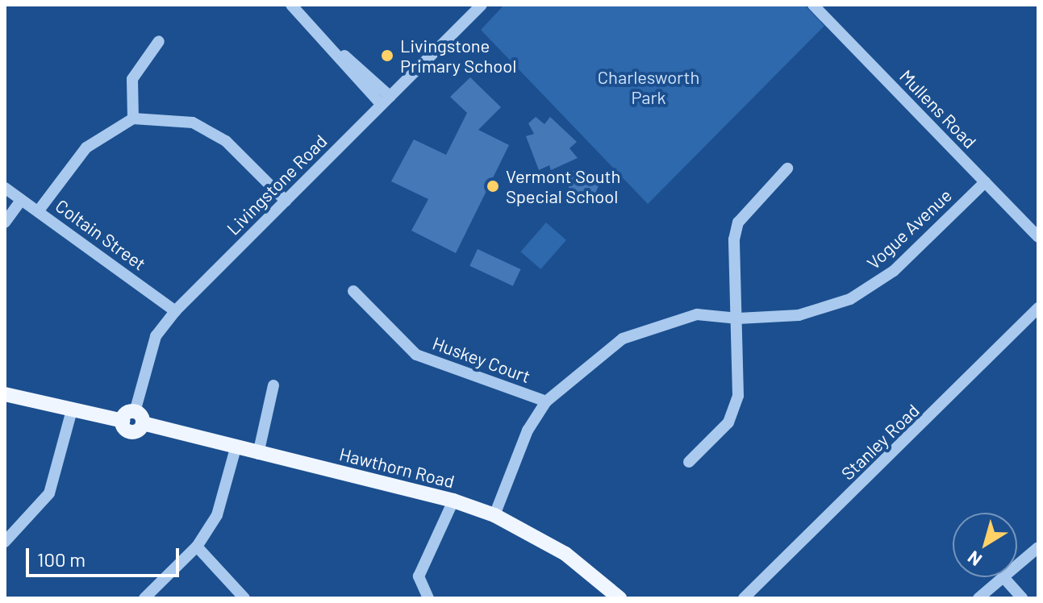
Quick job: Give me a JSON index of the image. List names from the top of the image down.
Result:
{
  "streets": {
    "main road": ["Hawthorn Road"],
    "street": [
      "Mullens Road",
      "Livingstone Road",
      "Vogue Avenue",
      "Coltain Street",
      "Huskey Court",
      "Stanley Road"
    ]
  },
  "crossings": [
    ["Mullens Road", "Vogue Avenue"],
    ["Livingstone Road", "Coltain Street"],
    ["Livingstone Road", "Hawthorn Road"],
    ["Vogue Avenue", "Huskey Court"],
    ["Vogue Avenue", "Hawthorn Road"]
  ],
  "parks": ["Charlesworth Park"],
  "places": ["Livingstone Primary School", "Vermont South Special School"],
  "scale_bar": "100 m",
  "north": "bottom left"
}
